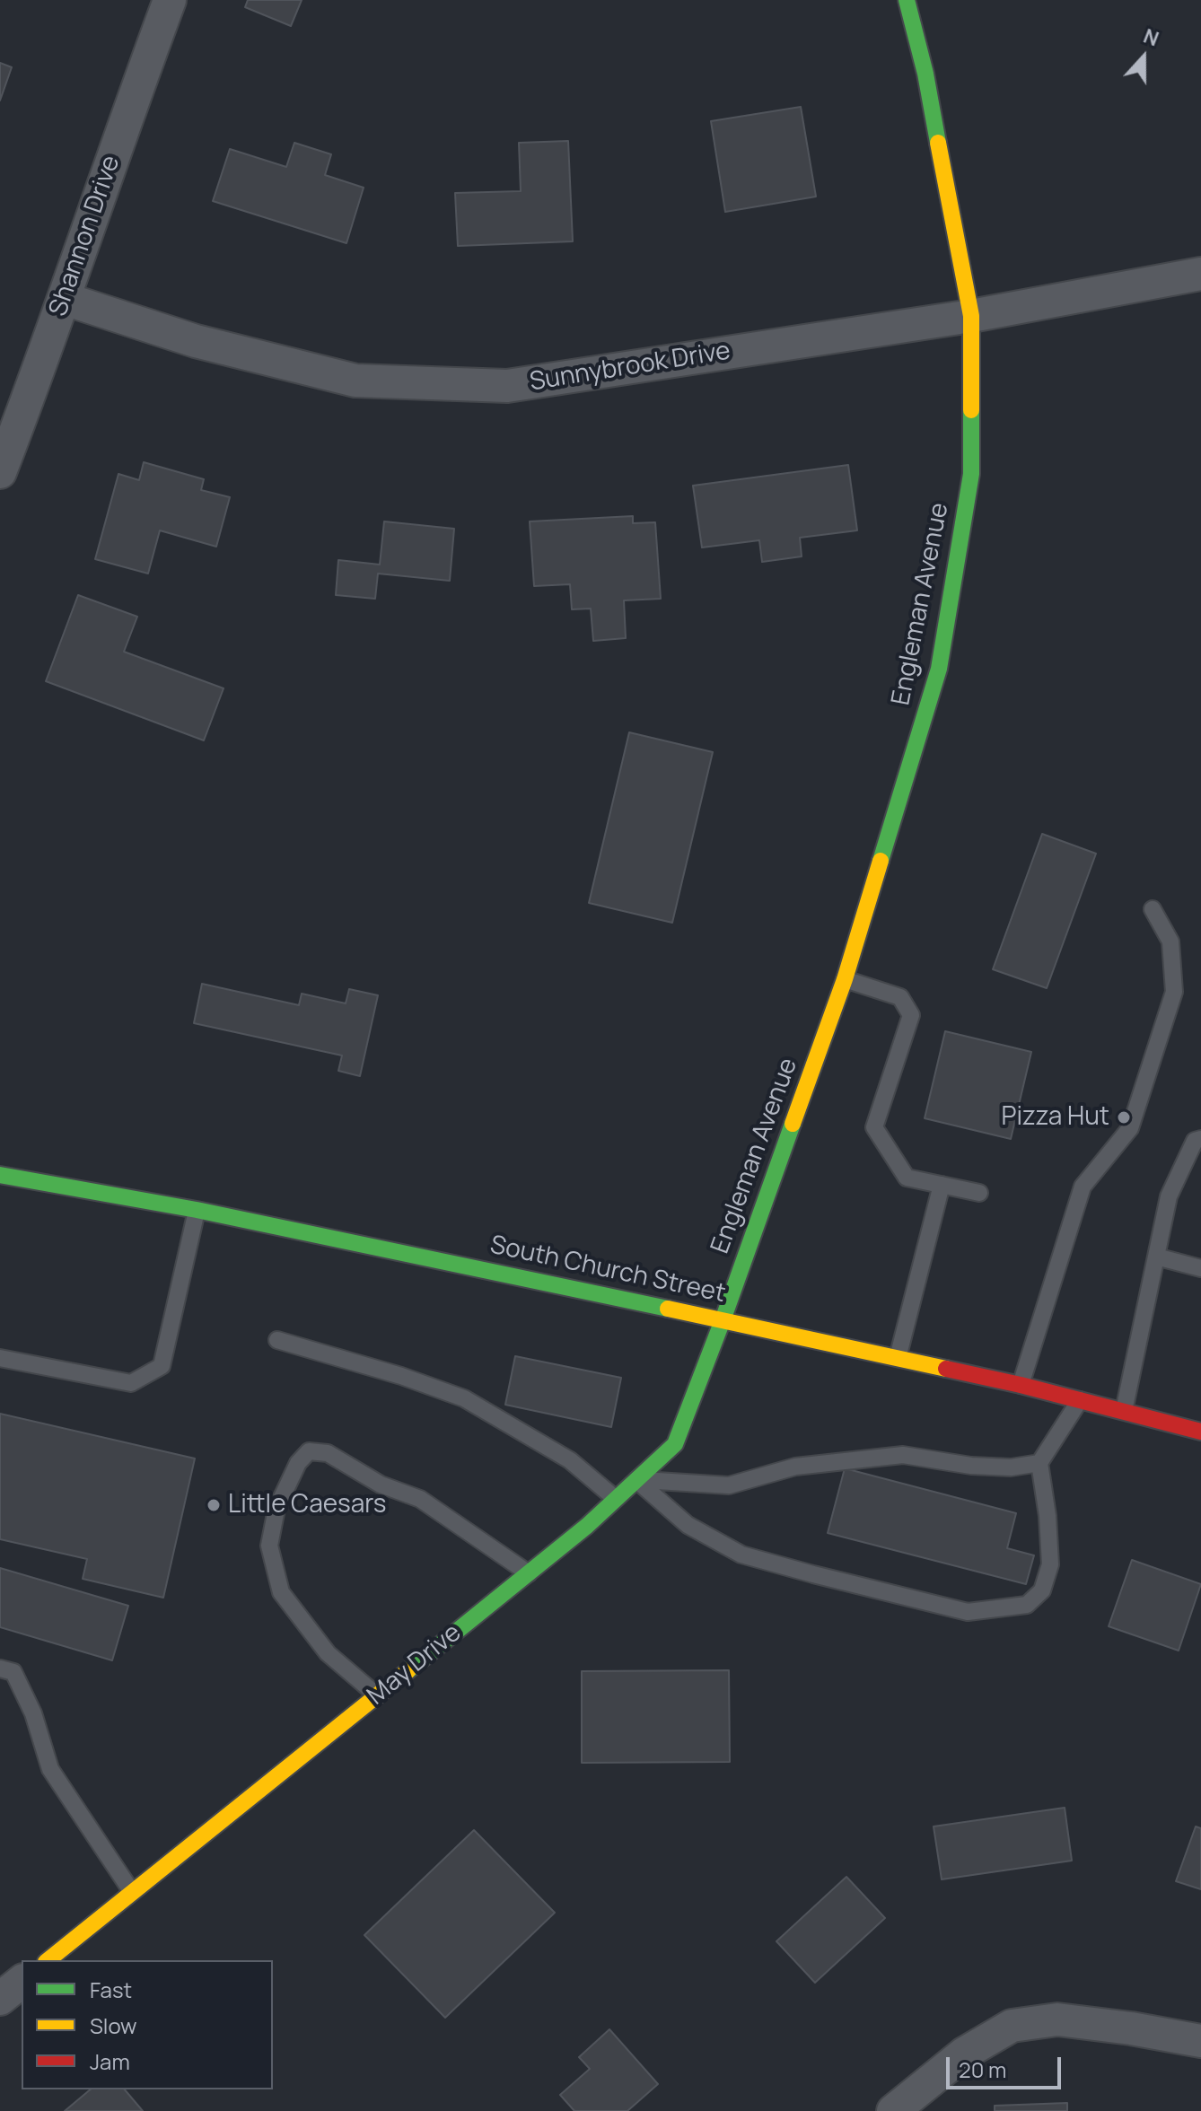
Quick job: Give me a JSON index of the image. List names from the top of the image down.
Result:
{
  "streets": {
    "street": [
      "Shannon Drive",
      "Sunnybrook Drive",
      "Engleman Avenue",
      "South Church Street",
      "May Drive"
    ]
  },
  "crossings": [
    ["Shannon Drive", "Sunnybrook Drive"],
    ["Sunnybrook Drive", "Engleman Avenue"],
    ["Engleman Avenue", "South Church Street"],
    ["Engleman Avenue", "May Drive"],
    ["South Church Street", "May Drive"]
  ],
  "places": ["Pizza Hut", "Little Caesars"],
  "legend": ["Fast", "Slow", "Jam"],
  "scale_bar": "20 m",
  "north": "top"
}
